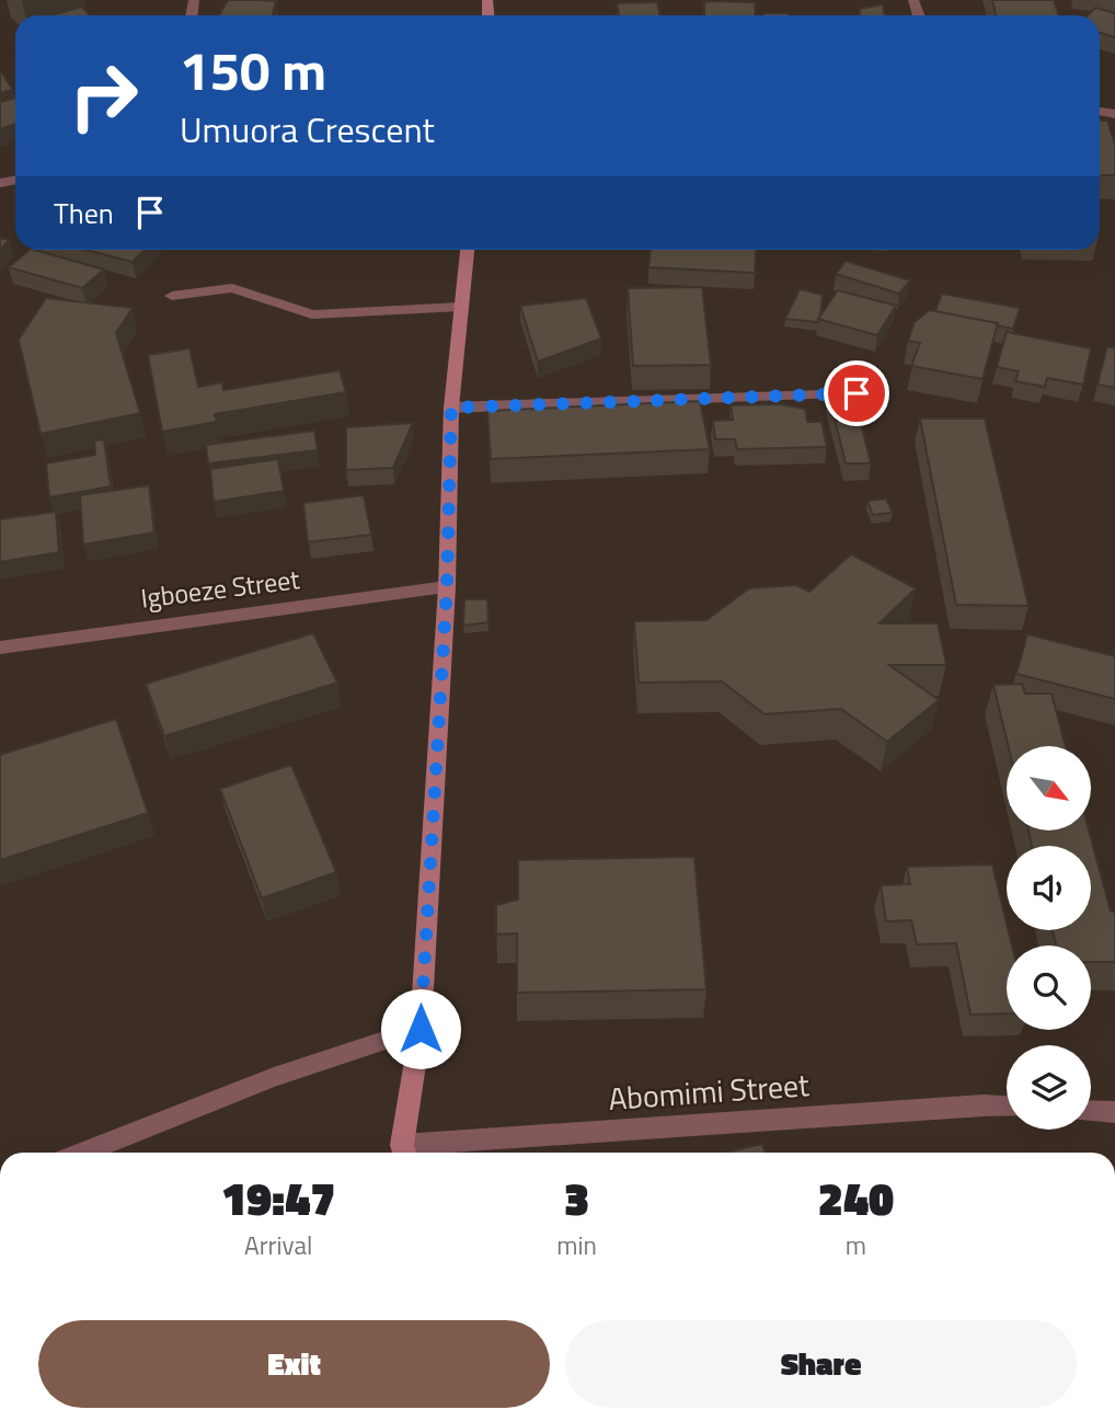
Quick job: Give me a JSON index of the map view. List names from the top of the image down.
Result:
{
  "streets": {
    "street": ["Igboeze Street", "Abomimi Street"]
  },
  "north": "bottom right",
  "page": {
    "turn": ["150 m", "Umuora Crescent"],
    "then": "Then",
    "eta": [
      "19:47",
      "Arrival",
      "3",
      "min",
      "240",
      "m"
    ],
    "buttons": ["Exit", "Share"]
  }
}
